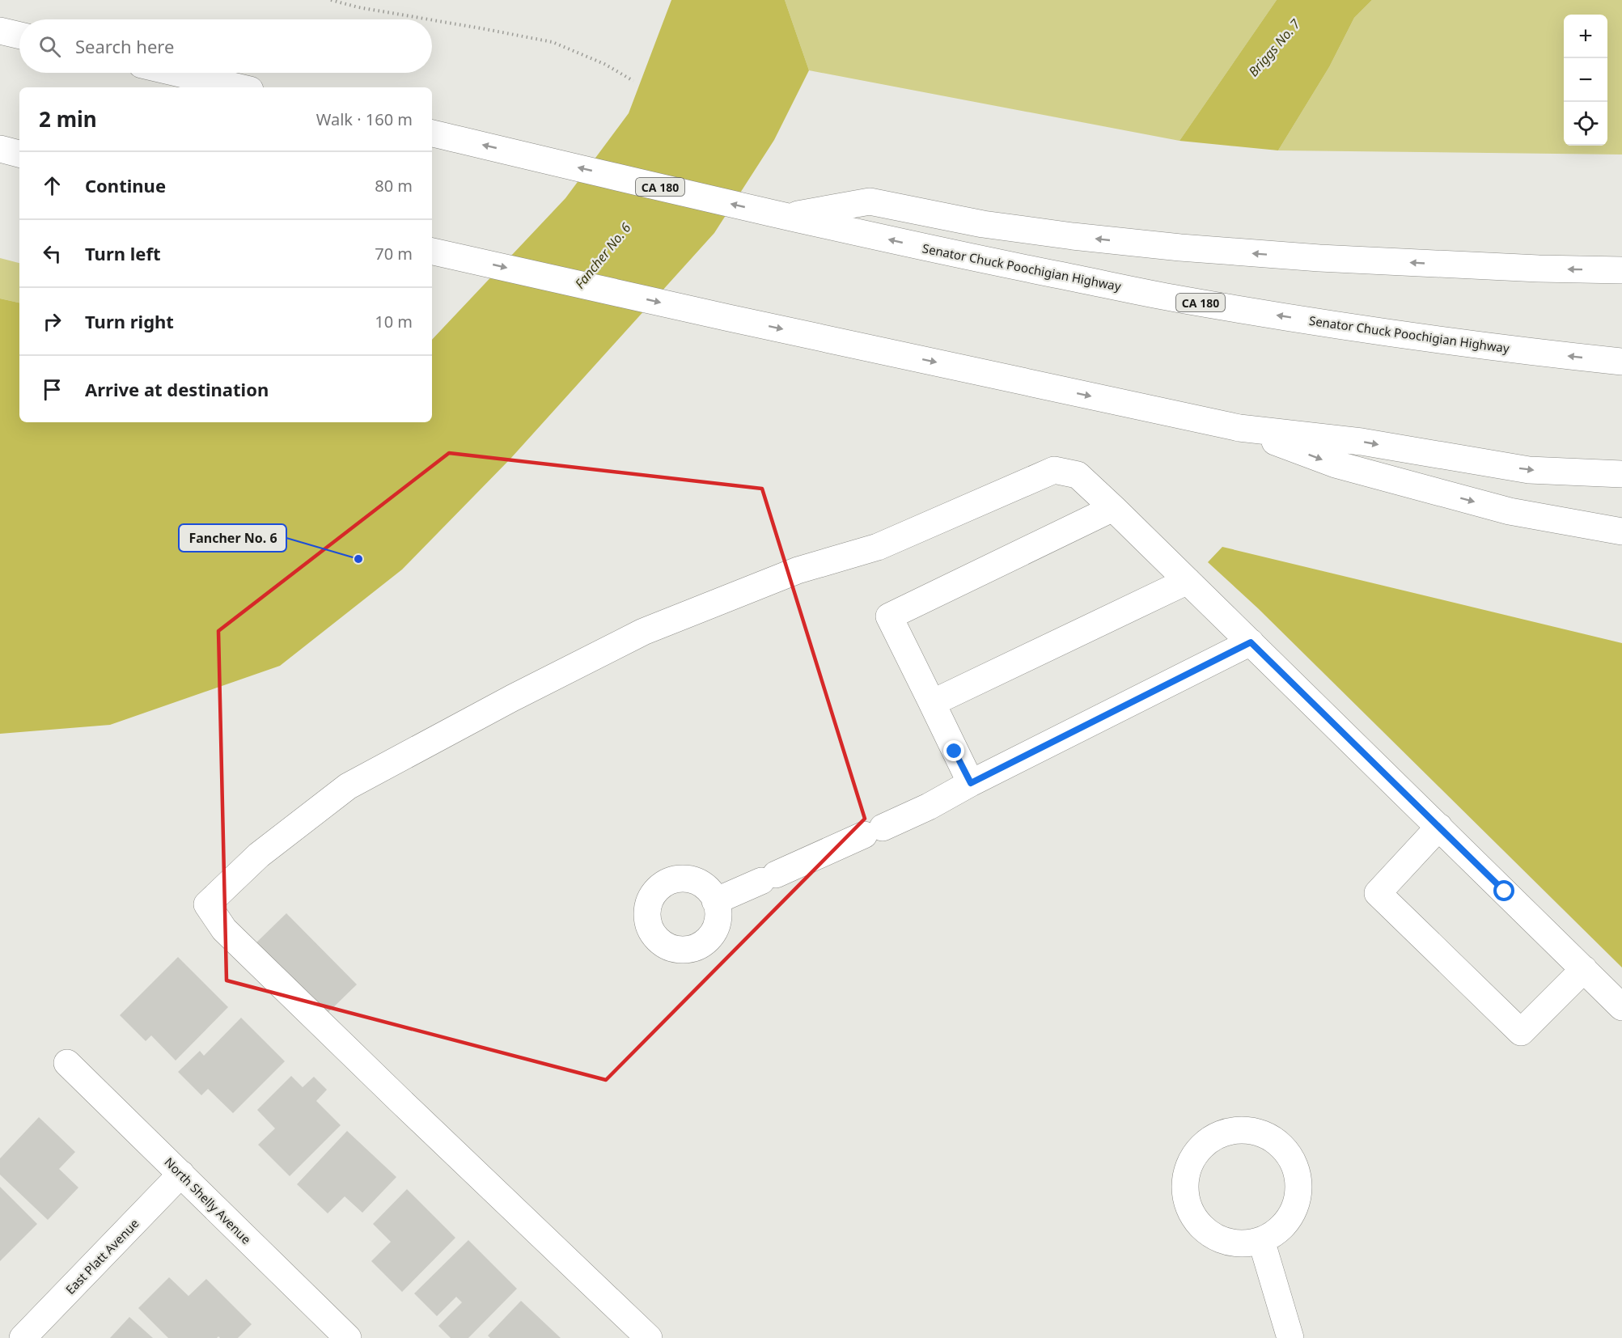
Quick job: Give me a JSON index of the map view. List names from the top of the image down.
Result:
{
  "streets": {
    "main road": [
      "CA 180",
      "Senator Chuck Poochigian Highway",
      "North Shelly Avenue",
      "East Platt Avenue"
    ]
  },
  "crossings": [
    ["North Shelly Avenue", "East Platt Avenue"]
  ],
  "water": ["Briggs No. 7", "Fancher No. 6"],
  "places": ["Fancher No. 6"],
  "page": {
    "map_buttons": ["+", "−"],
    "search": "Search here",
    "heading": ["2 min", "Walk · 160 m"],
    "list": [
      ["Continue", "80 m"],
      ["Turn left", "70 m"],
      ["Turn right", "10 m"],
      "Arrive at destination"
    ]
  }
}
